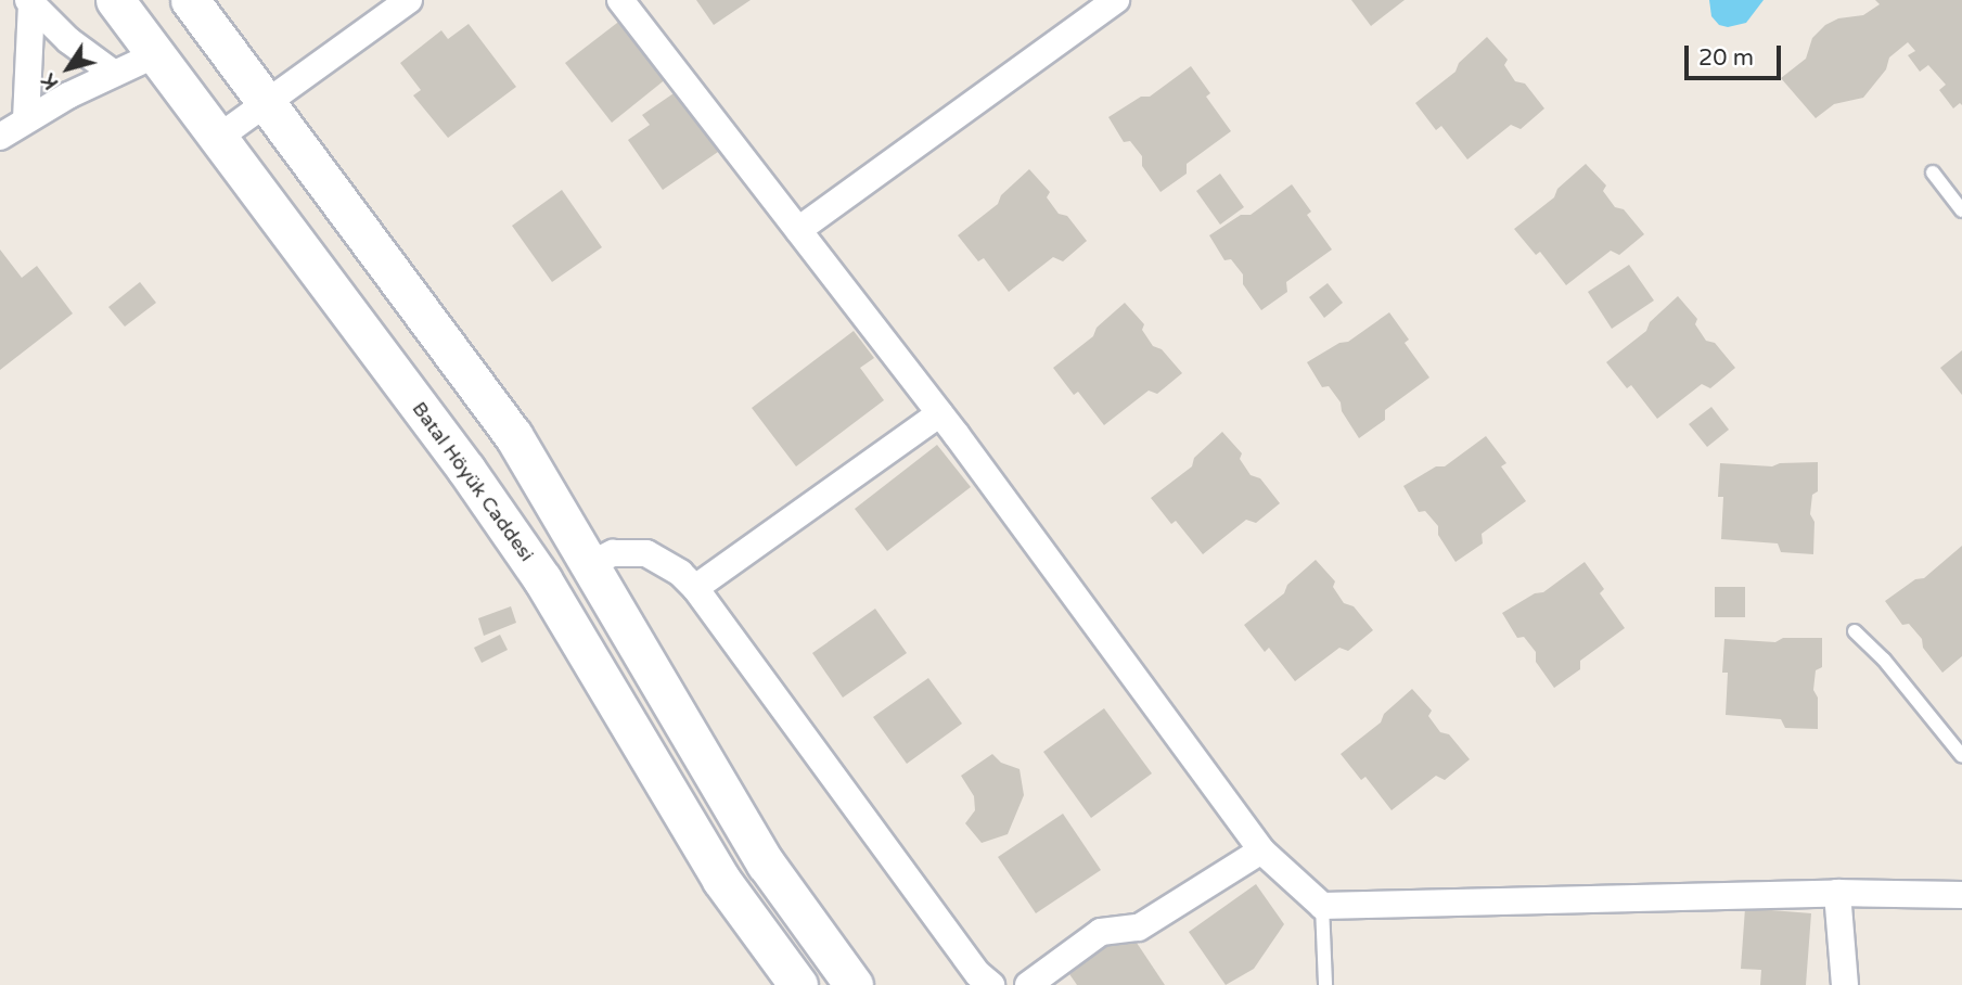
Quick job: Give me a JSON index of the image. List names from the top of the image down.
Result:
{
  "streets": {
    "main road": ["Batal Höyük Caddesi"]
  },
  "scale_bar": "20 m",
  "north": "bottom left"
}
